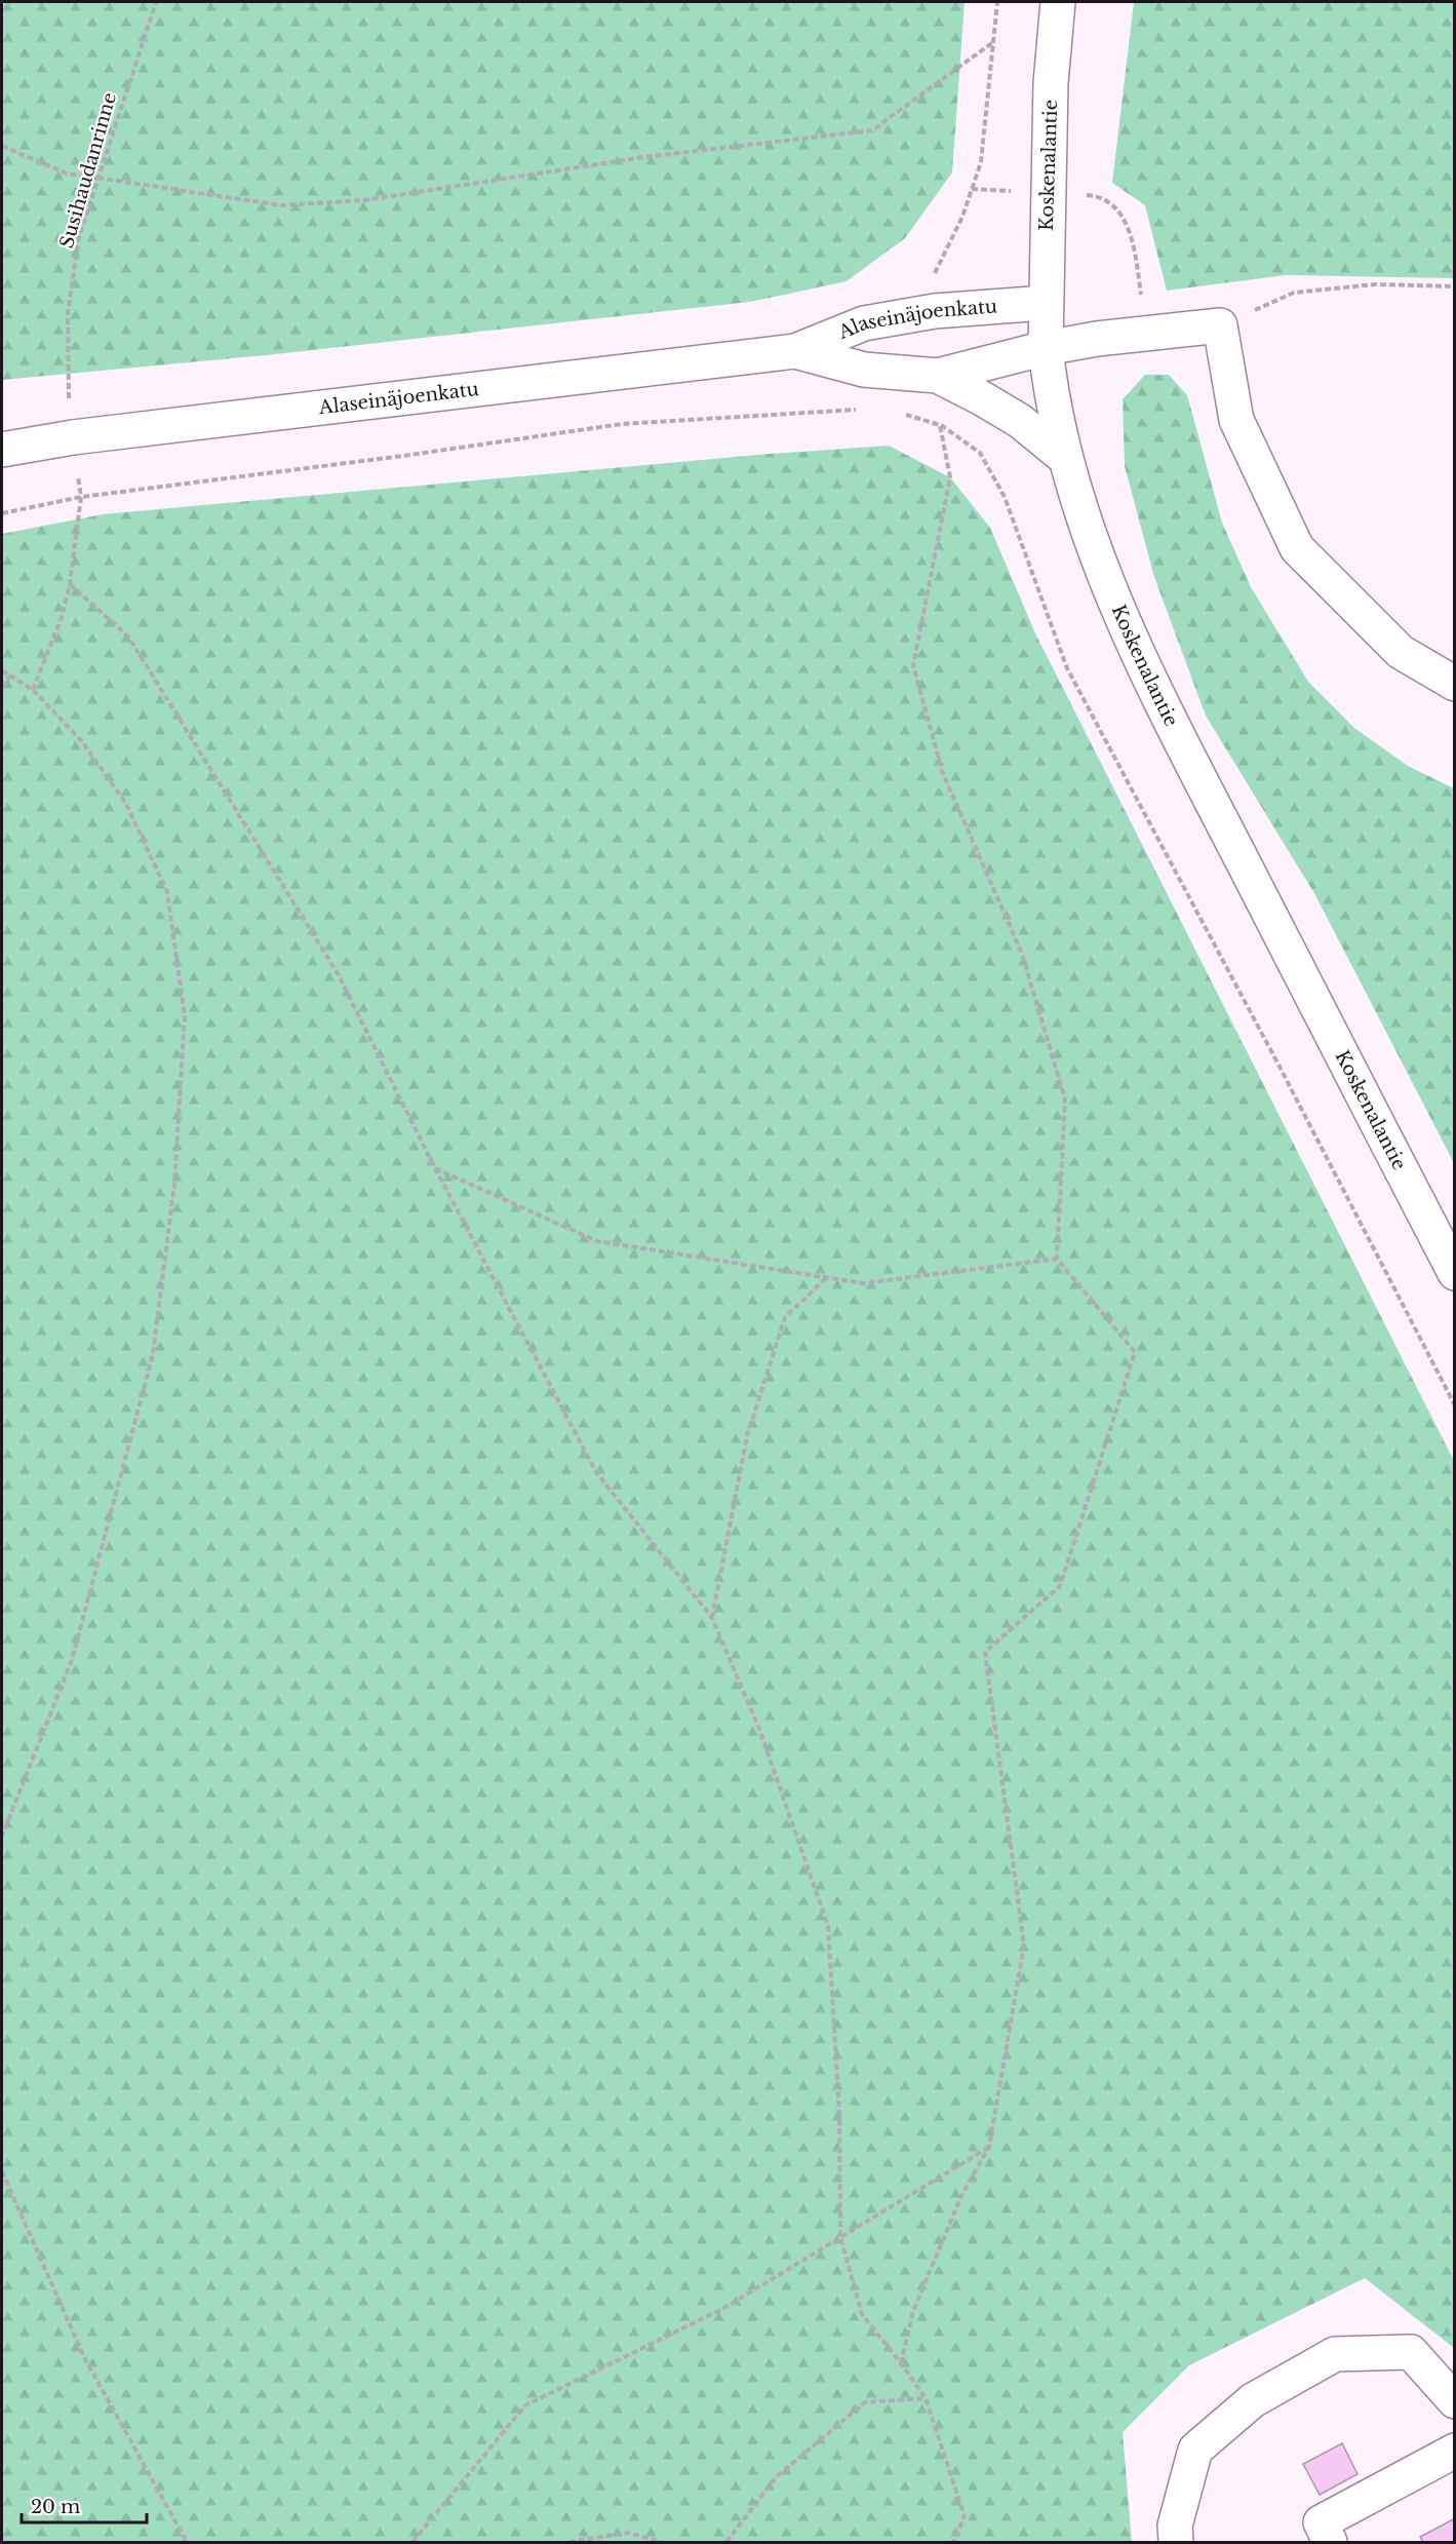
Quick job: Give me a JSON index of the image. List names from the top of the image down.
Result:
{
  "streets": {
    "street": ["Koskenalantie", "Alaseinäjoenkatu"],
    "path": ["Susihaudanrinne"]
  },
  "crossings": [
    ["Koskenalantie", "Alaseinäjoenkatu"],
    ["Susihaudanrinne", "Alaseinäjoenkatu"]
  ],
  "scale_bar": "20 m"
}
